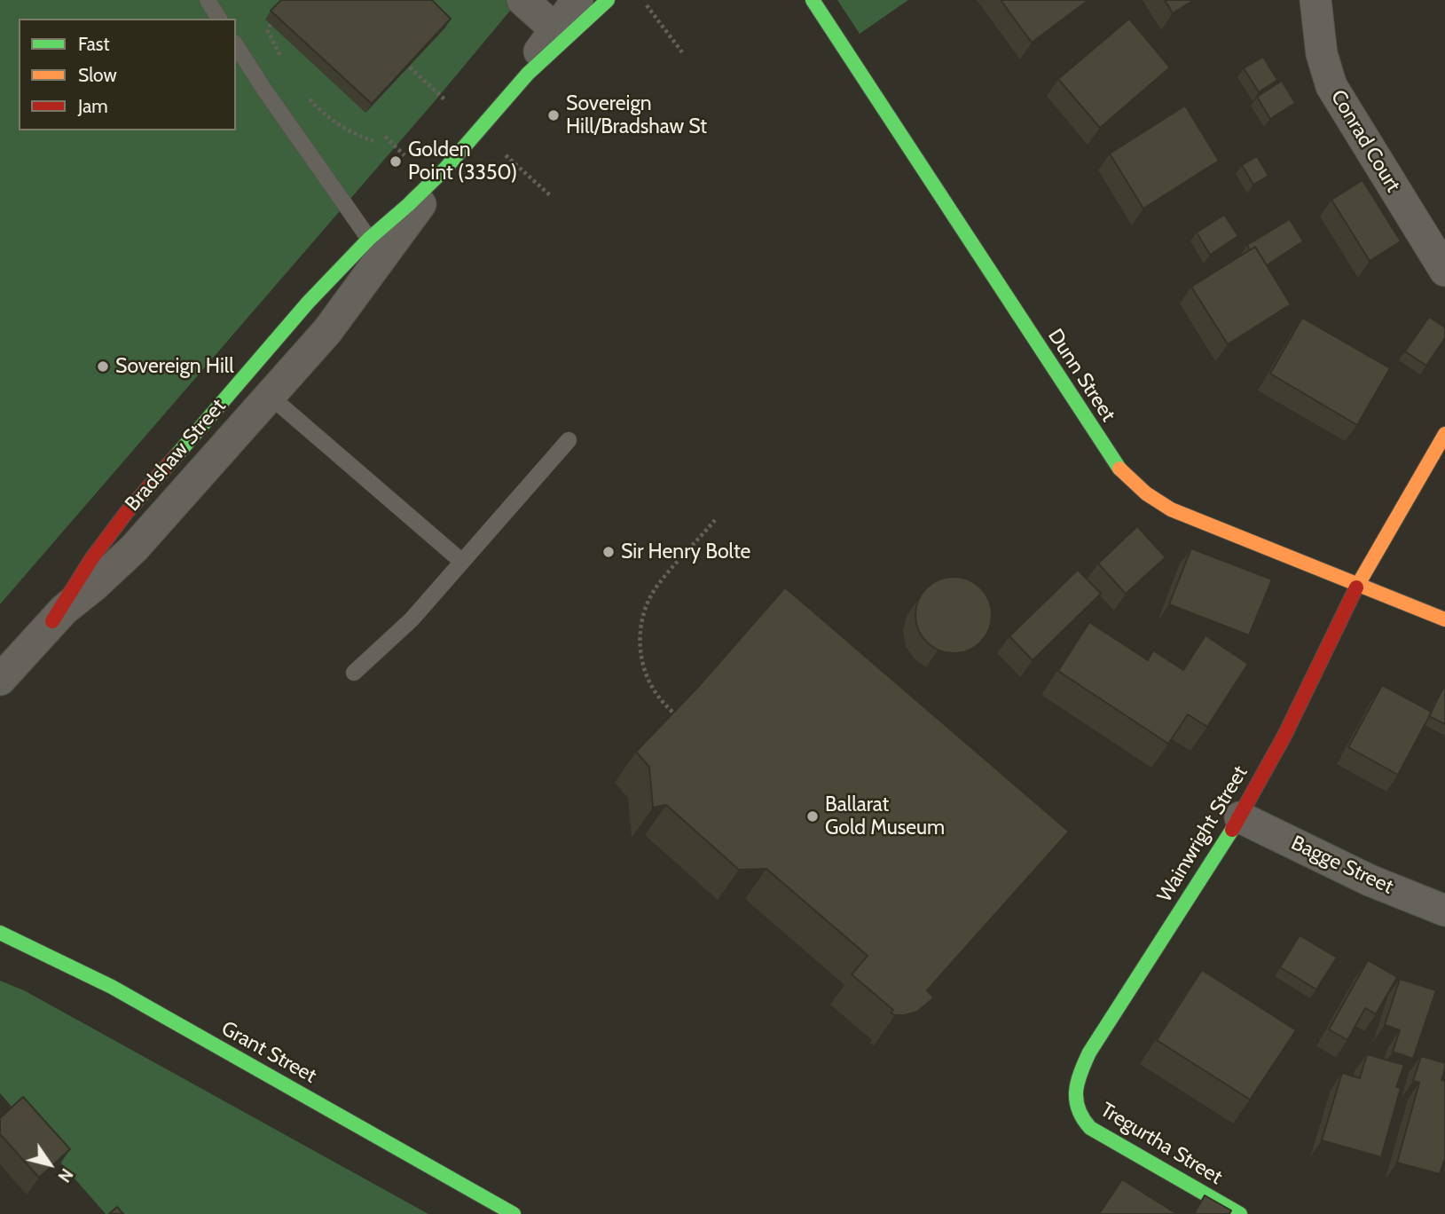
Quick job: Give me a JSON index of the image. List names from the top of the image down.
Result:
{
  "streets": {
    "street": [
      "Conrad Court",
      "Dunn Street",
      "Bradshaw Street",
      "Wainwright Street",
      "Bagge Street",
      "Grant Street",
      "Tregurtha Street"
    ]
  },
  "crossings": [
    ["Dunn Street", "Wainwright Street"],
    ["Wainwright Street", "Bagge Street"],
    ["Wainwright Street", "Tregurtha Street"]
  ],
  "places": [
    "Sovereign Hill/Bradshaw St",
    "Golden Point (3350)",
    "Sovereign Hill",
    "Sir Henry Bolte",
    "Ballarat Gold Museum"
  ],
  "legend": ["Fast", "Slow", "Jam"],
  "north": "bottom right"
}
